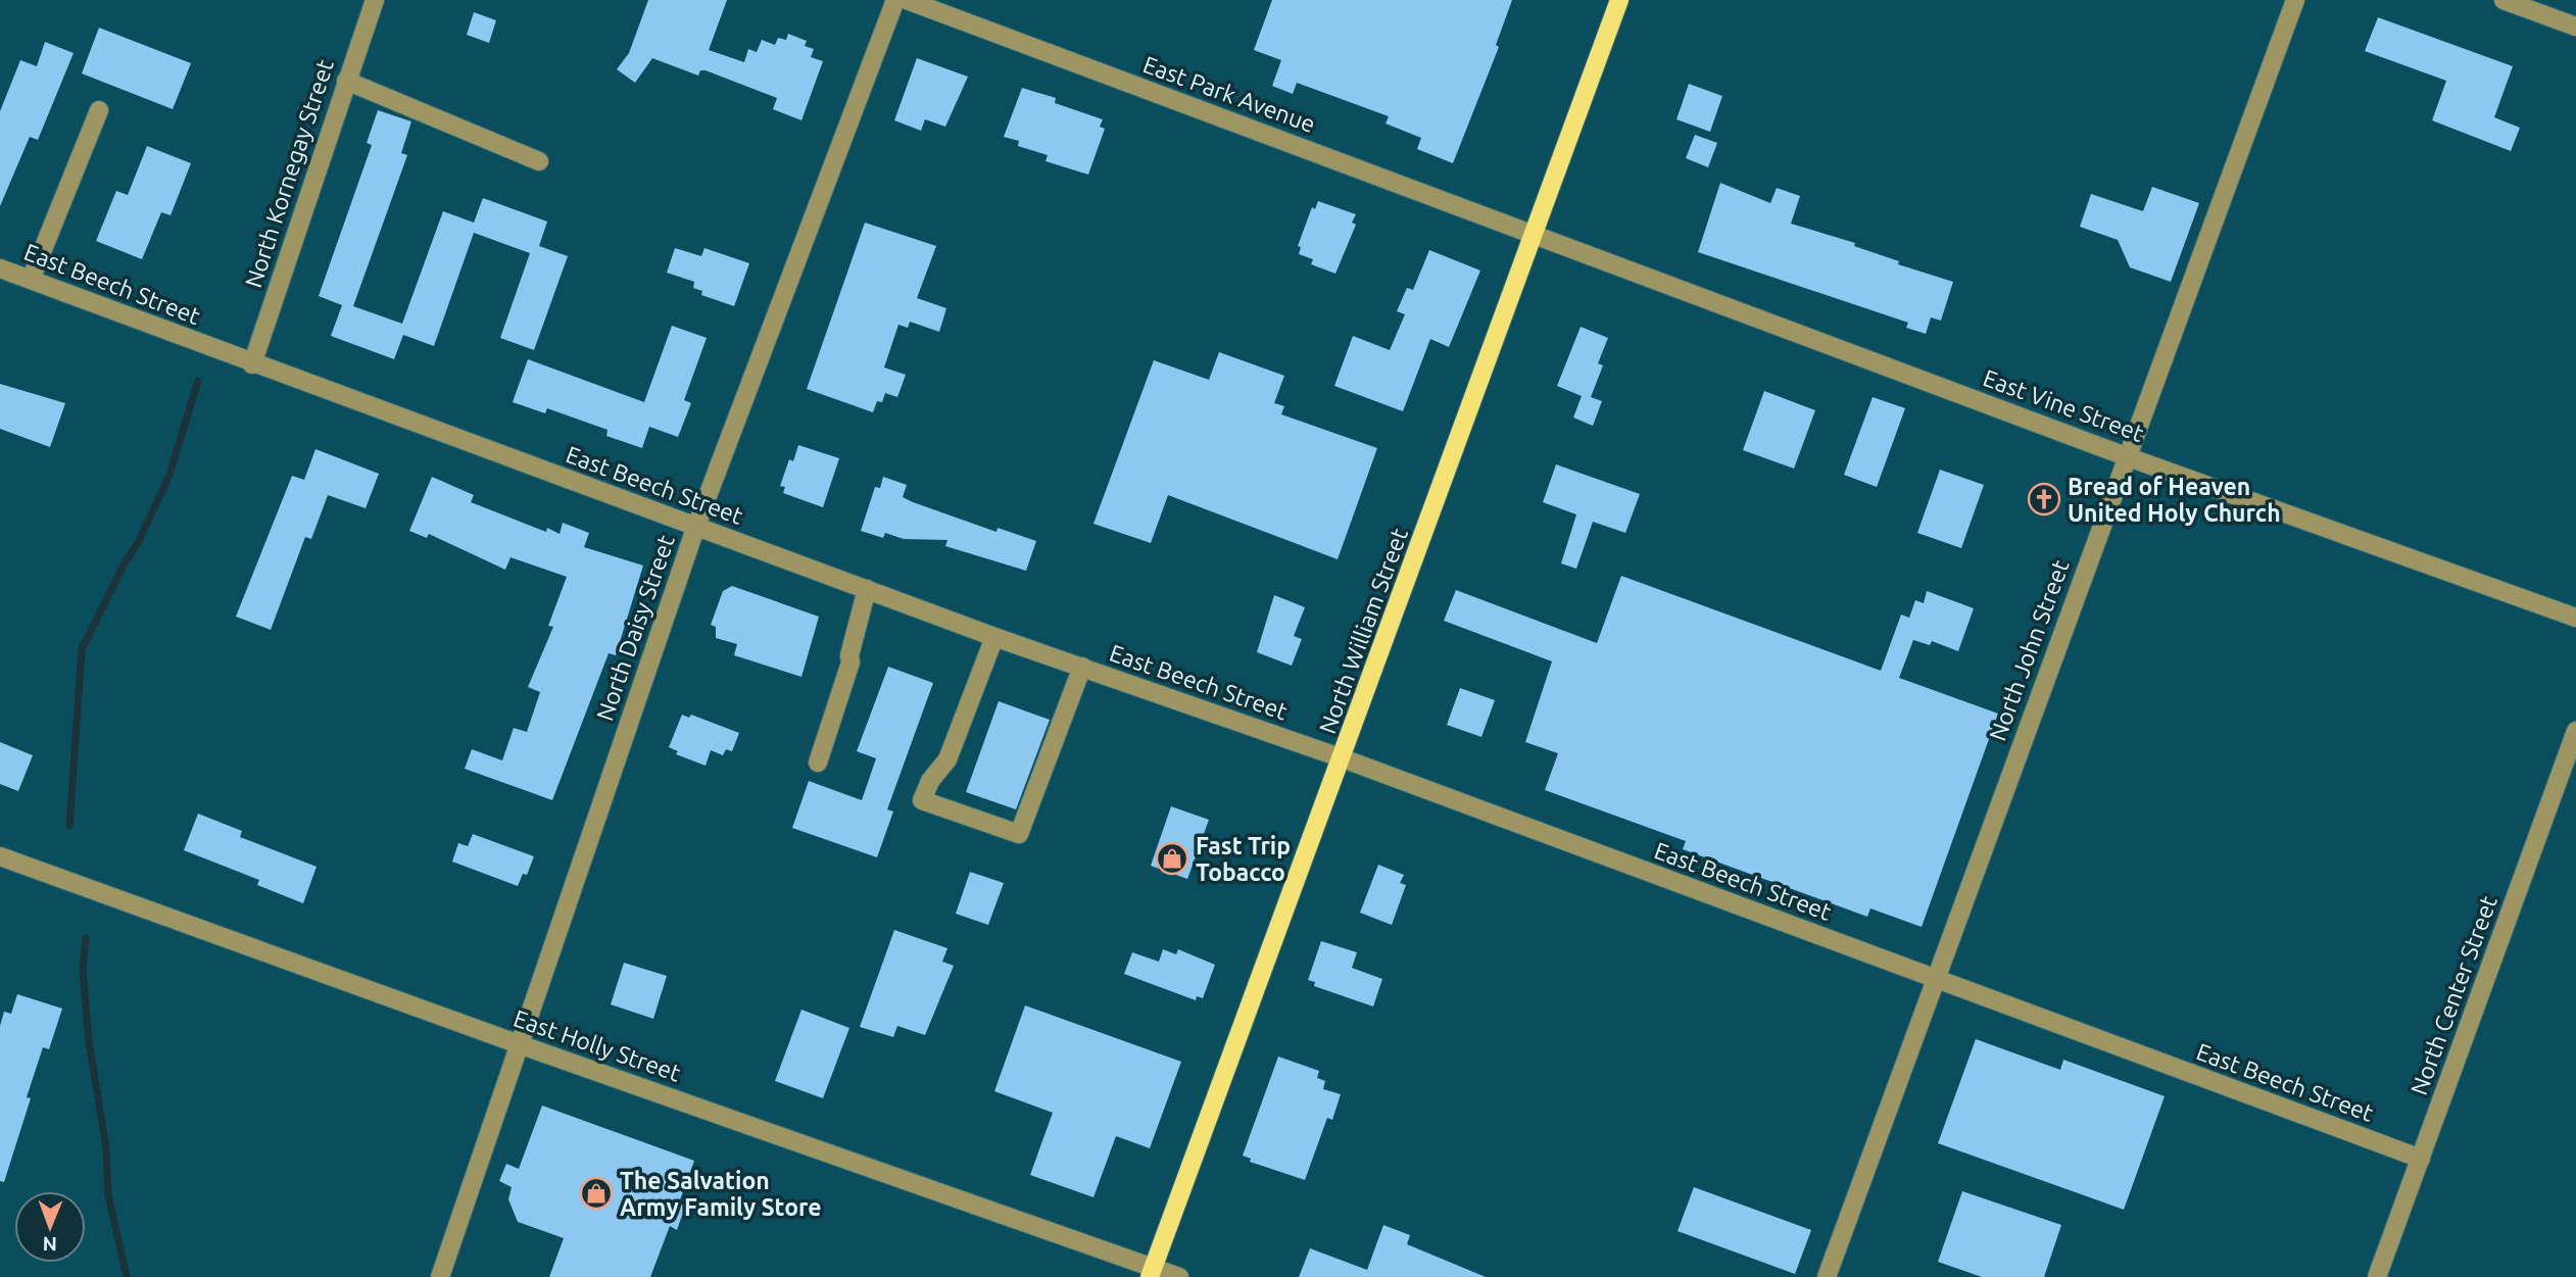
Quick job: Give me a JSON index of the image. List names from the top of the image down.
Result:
{
  "streets": {
    "main road": ["North William Street"],
    "street": [
      "East Park Avenue",
      "North Kornegay Street",
      "East Beech Street",
      "East Vine Street",
      "North Daisy Street",
      "North John Street",
      "North Center Street",
      "East Holly Street"
    ]
  },
  "crossings": [
    ["East Park Avenue", "East Vine Street"],
    ["East Park Avenue", "North William Street"],
    ["North Kornegay Street", "East Beech Street"],
    ["East Beech Street", "North Daisy Street"],
    ["East Beech Street", "North William Street"],
    ["East Beech Street", "North John Street"],
    ["East Beech Street", "North Center Street"],
    ["East Vine Street", "North William Street"],
    ["East Vine Street", "North John Street"],
    ["North Daisy Street", "East Holly Street"],
    ["North William Street", "East Holly Street"]
  ],
  "places": {
    "church": ["Bread of Heaven United Holy Church"],
    "shop": ["Fast Trip Tobacco", "The Salvation Army Family Store"]
  },
  "north": "bottom"
}
